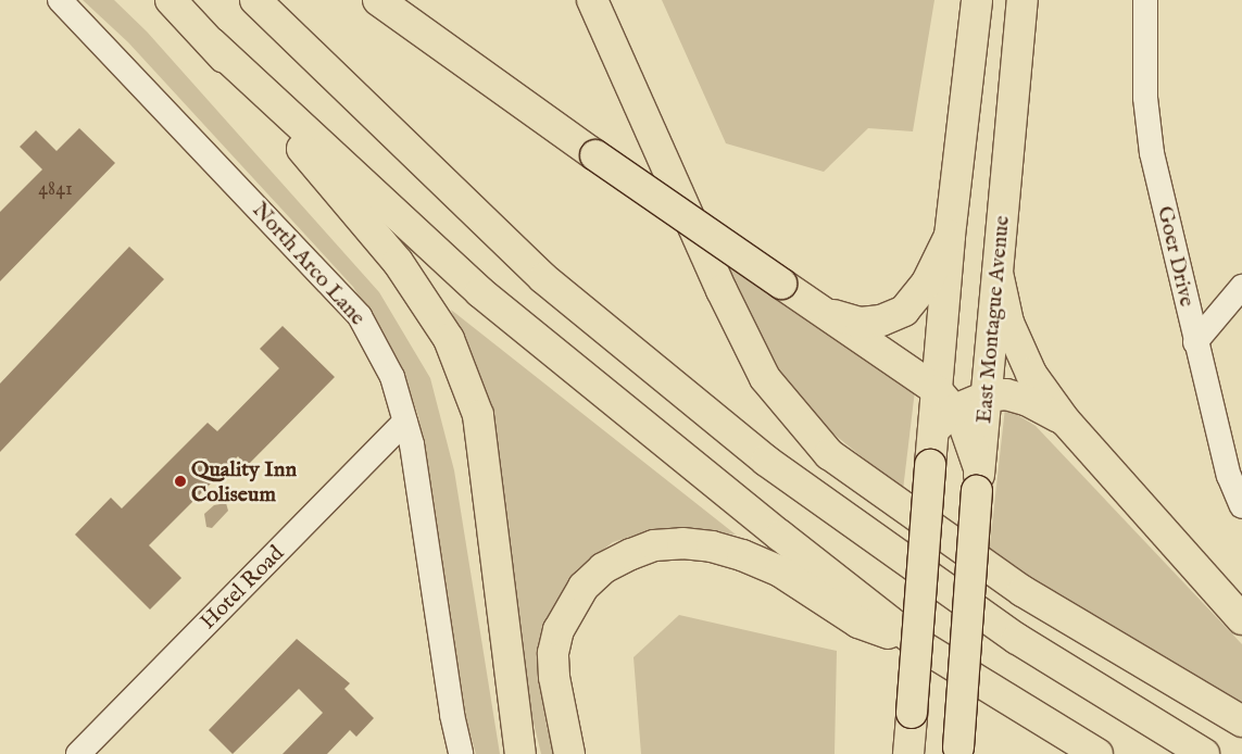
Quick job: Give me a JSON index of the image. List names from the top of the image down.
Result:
{
  "streets": {
    "main road": ["East Montague Avenue"],
    "street": ["Goer Drive", "North Arco Lane", "Hotel Road"]
  },
  "crossings": [
    ["North Arco Lane", "Hotel Road"]
  ],
  "places": ["Quality Inn Coliseum"],
  "house_numbers": ["4841"]
}
